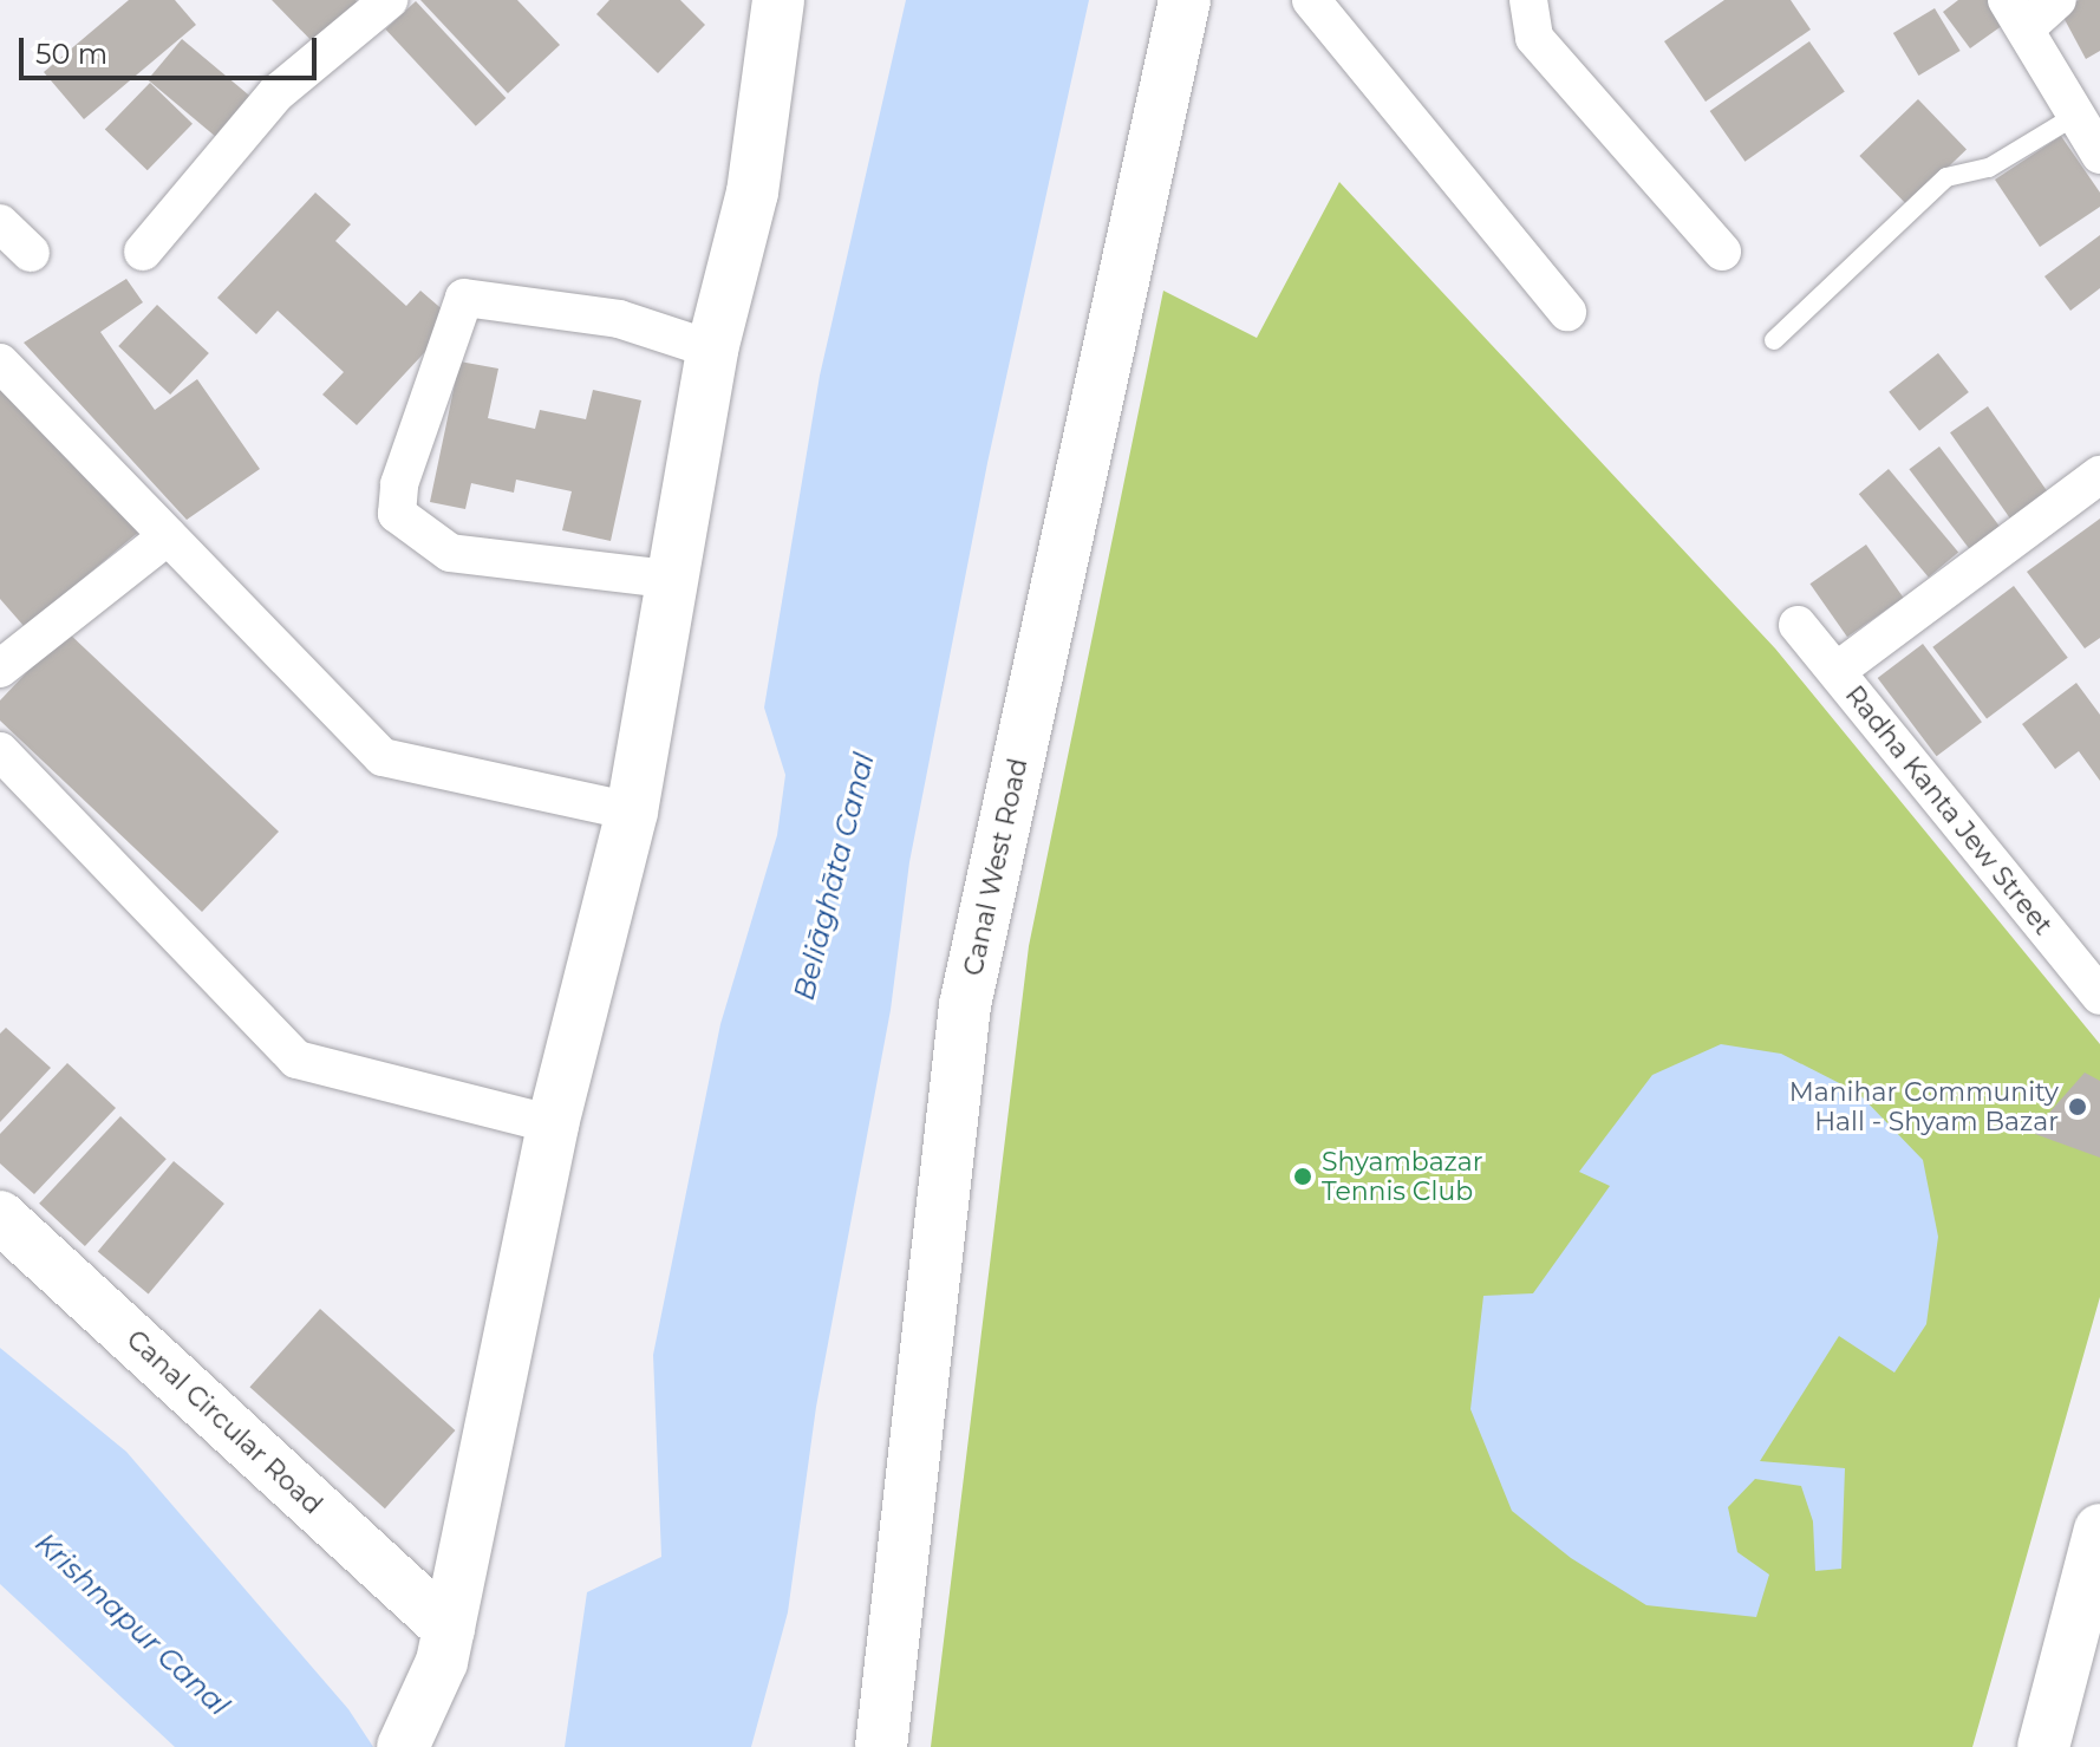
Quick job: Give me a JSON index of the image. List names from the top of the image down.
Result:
{
  "streets": {
    "main road": ["Canal West Road", "Canal Circular Road"],
    "street": ["Radha Kanta Jew Street"]
  },
  "water": ["Beliāghāta Canal", "Krishnapur Canal"],
  "places": ["Manihar Community Hall - Shyam Bazar", "Shyambazar Tennis Club"],
  "scale_bar": "50 m"
}
